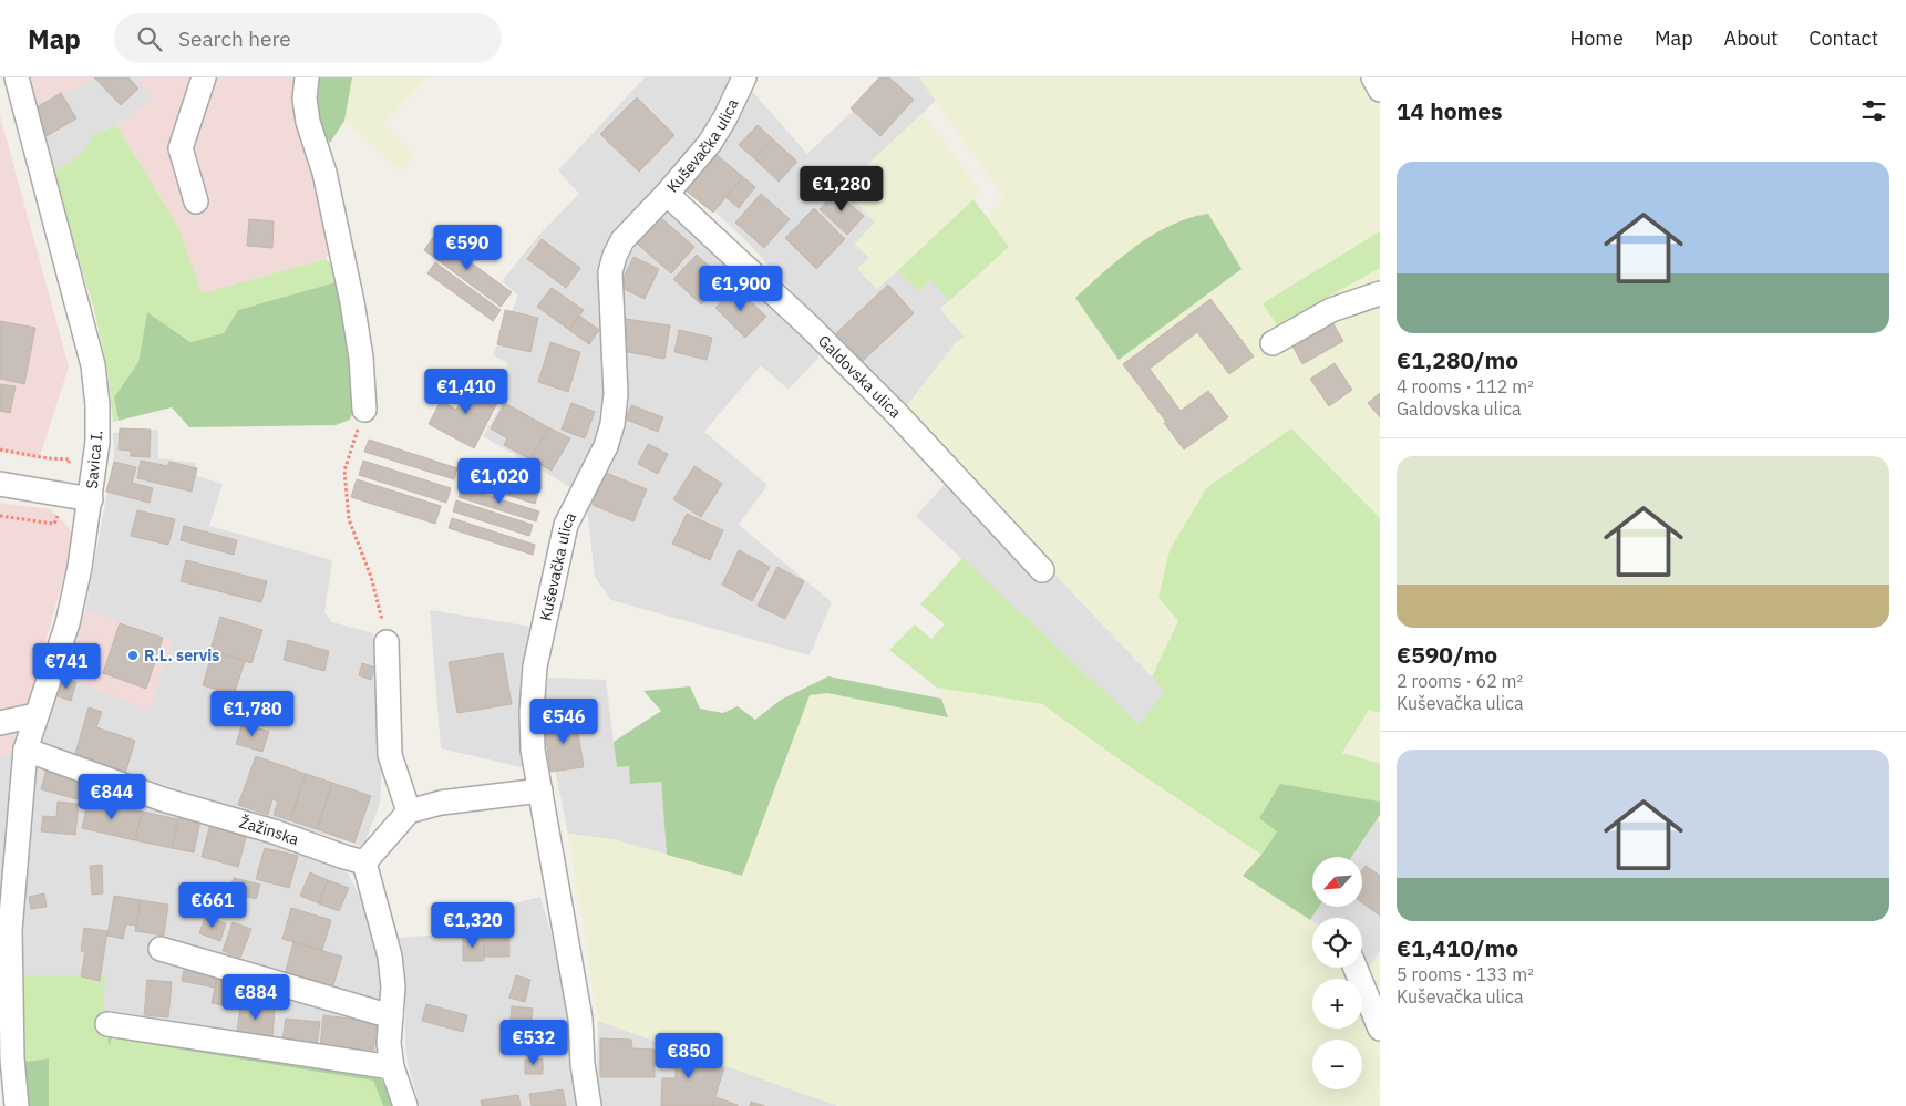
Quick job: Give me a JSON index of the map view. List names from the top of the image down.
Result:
{
  "streets": {
    "street": [
      "Kuševačka ulica",
      "Galdovska ulica",
      "Savica I.",
      "Žažinska"
    ]
  },
  "crossings": [
    ["Kuševačka ulica", "Galdovska ulica"],
    ["Savica I.", "Žažinska"]
  ],
  "places": ["R.L. servis"],
  "north": "bottom left",
  "page": {
    "header": "Map",
    "search": "Search here",
    "nav": [
      "Home",
      "Map",
      "About",
      "Contact"
    ],
    "heading": "14 homes",
    "list": [
      {
        "name": "€1,280/mo",
        "note": "4 rooms · 112 m² · Galdovska ulica"
      },
      {
        "name": "€590/mo",
        "note": "2 rooms · 62 m² · Kuševačka ulica"
      },
      {
        "name": "€1,410/mo",
        "note": "5 rooms · 133 m² · Kuševačka ulica"
      }
    ],
    "price": [
      "€1,280",
      "€590",
      "€1,900",
      "€1,410",
      "€1,020",
      "€741",
      "€1,780",
      "€546",
      "€844",
      "€661",
      "€1,320",
      "€884",
      "€532",
      "€850"
    ],
    "map_buttons": ["+", "−"]
  }
}
